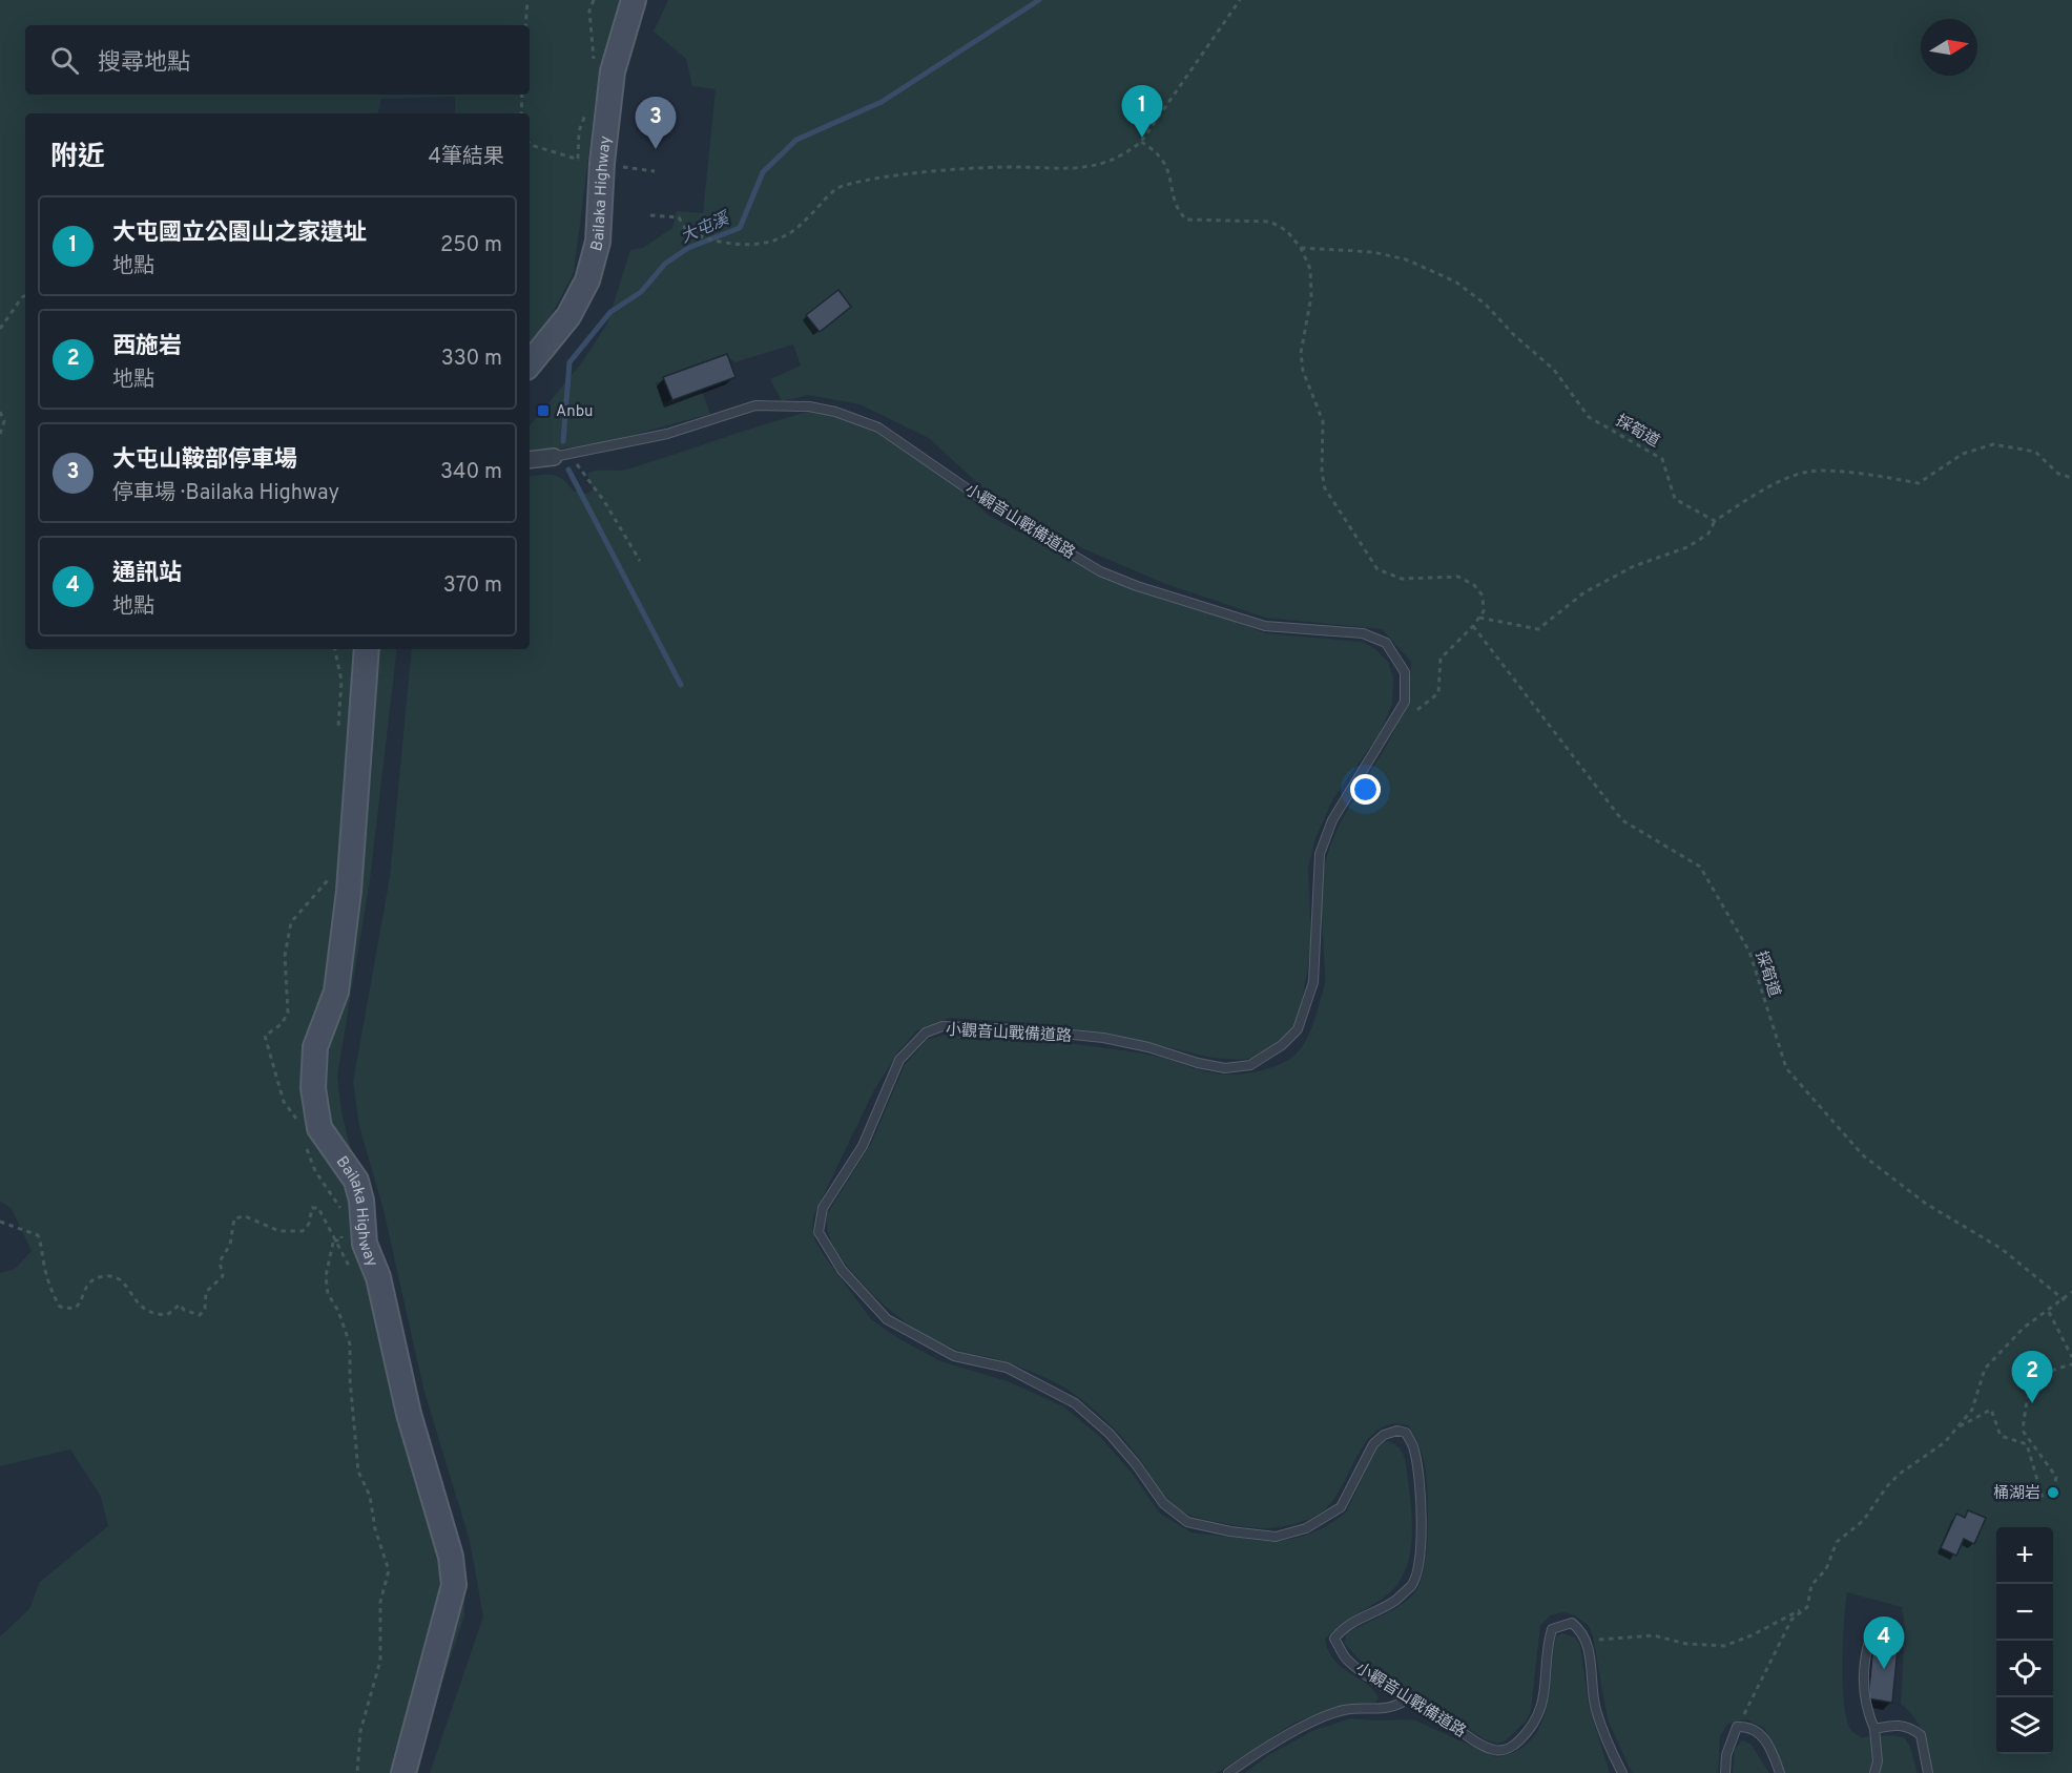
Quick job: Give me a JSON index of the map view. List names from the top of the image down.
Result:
{
  "streets": {
    "main road": ["Bailaka Highway"],
    "lane": ["小觀音山戰備道路"],
    "path": ["採筍道"]
  },
  "water": ["大屯溪"],
  "places": {
    "transit": ["Anbu"],
    "other": ["桶湖岩"]
  },
  "north": "right",
  "page": {
    "search": "搜尋地點",
    "pins": [
      "1",
      "3",
      "2",
      "4"
    ],
    "heading": ["附近", "4筆結果"],
    "list": [
      {
        "mark": "1",
        "name": "大屯國立公園山之家遺址",
        "note": "地點",
        "value": "250 m"
      },
      {
        "mark": "2",
        "name": "西施岩",
        "note": "地點",
        "value": "330 m"
      },
      {
        "mark": "3",
        "name": "大屯山鞍部停車場",
        "note": "停車場 · Bailaka Highway",
        "value": "340 m"
      },
      {
        "mark": "4",
        "name": "通訊站",
        "note": "地點",
        "value": "370 m"
      }
    ],
    "map_buttons": ["+", "−"]
  }
}
